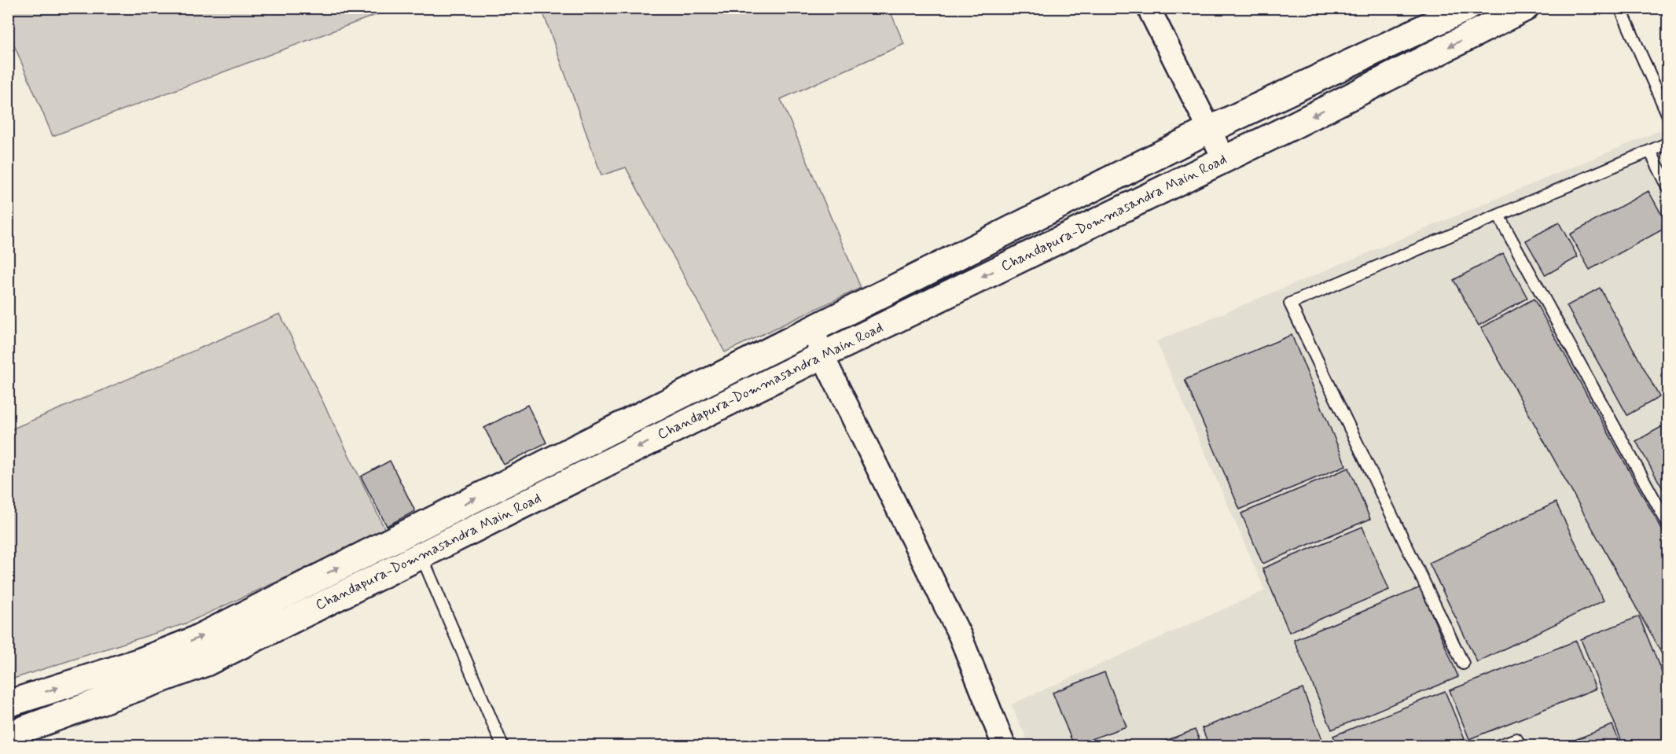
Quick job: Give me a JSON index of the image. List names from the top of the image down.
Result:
{
  "streets": {
    "main road": ["Chandapura-Dommasandra Main Road"]
  }
}
